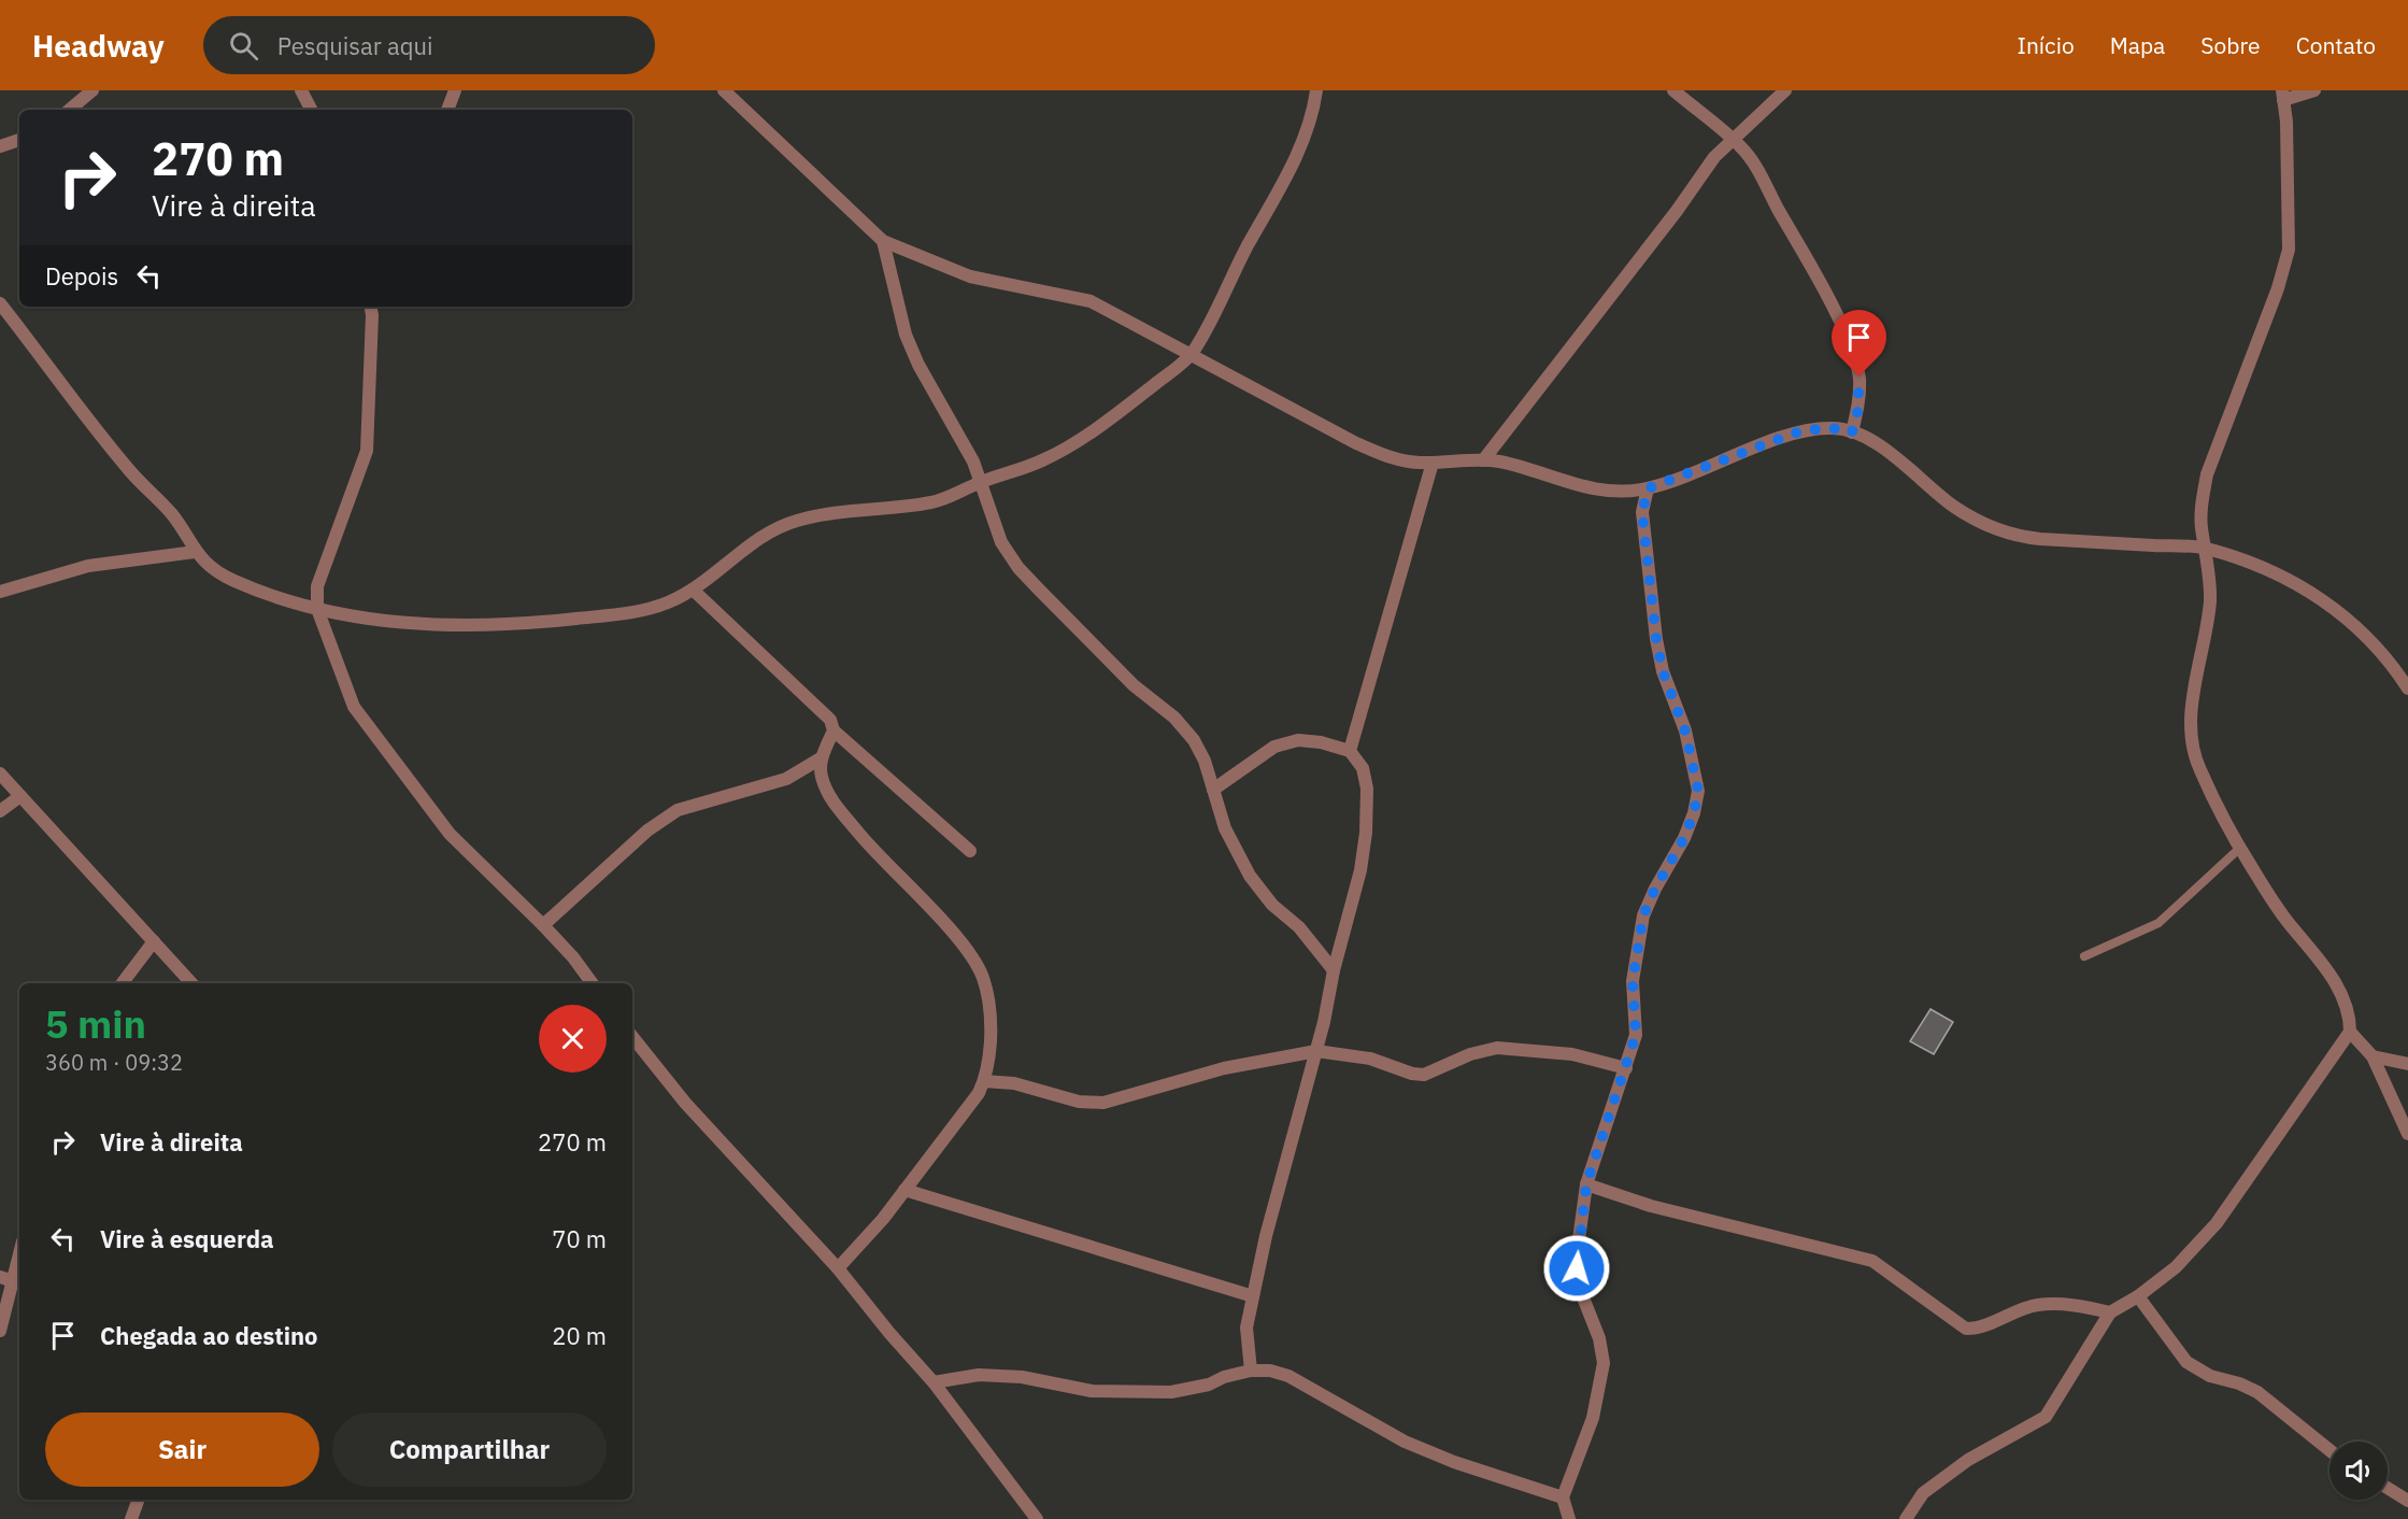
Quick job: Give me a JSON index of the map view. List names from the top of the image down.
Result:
{
  "page": {
    "header": "Headway",
    "search": "Pesquisar aqui",
    "nav": [
      "Início",
      "Mapa",
      "Sobre",
      "Contato"
    ],
    "turn": ["270 m", "Vire à direita"],
    "then": "Depois",
    "heading": ["5 min", "360 m · 09:32"],
    "list": [
      {
        "name": "Vire à direita",
        "value": "270 m"
      },
      {
        "name": "Vire à esquerda",
        "value": "70 m"
      },
      {
        "name": "Chegada ao destino",
        "value": "20 m"
      }
    ],
    "buttons": ["Sair", "Compartilhar"]
  }
}
